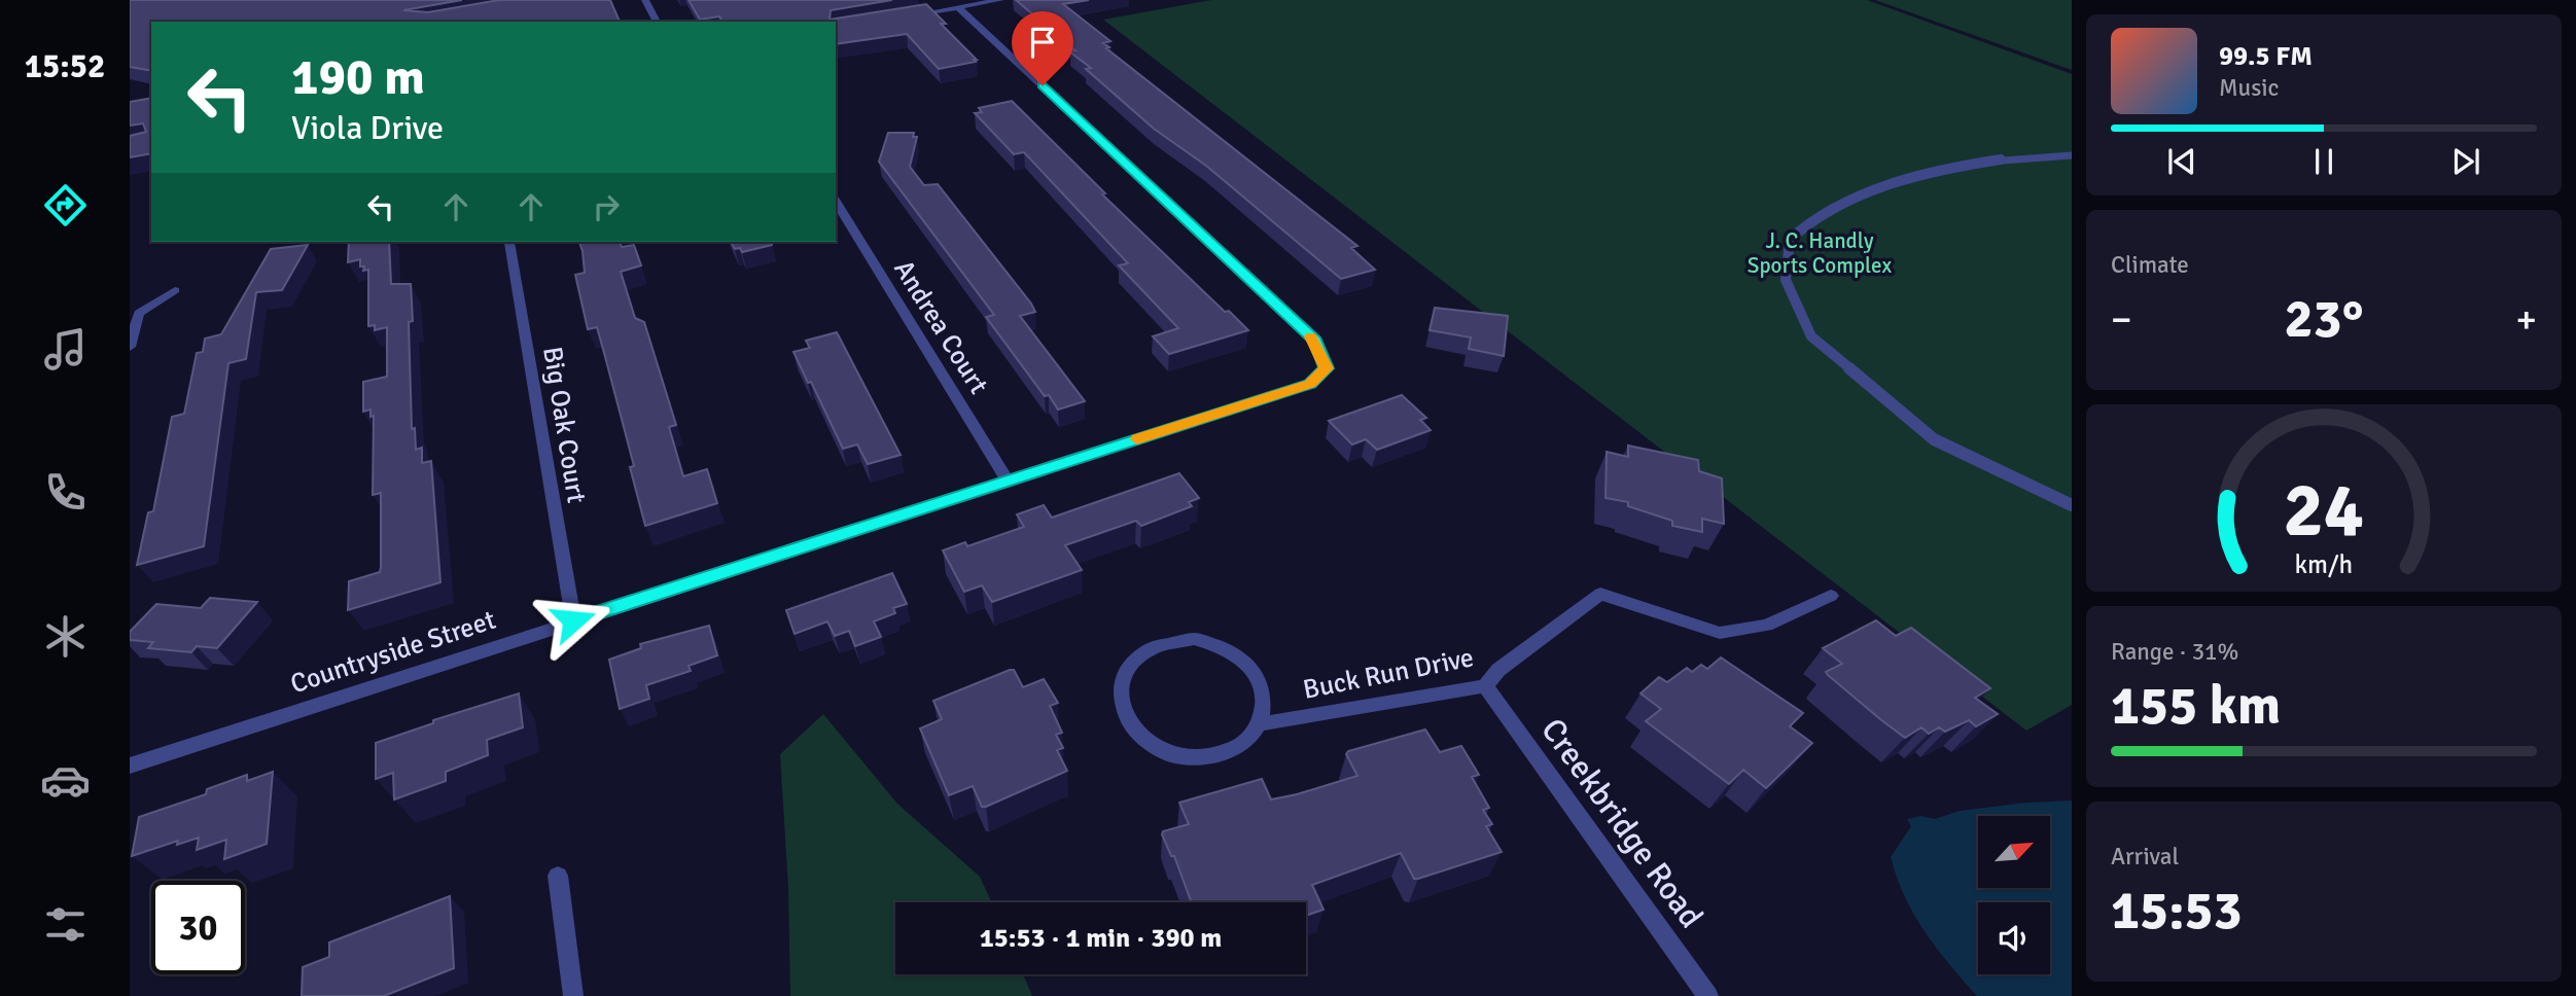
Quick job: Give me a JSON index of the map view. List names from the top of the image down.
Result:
{
  "streets": {
    "street": [
      "Andrea Court",
      "Big Oak Court",
      "Countryside Street",
      "Buck Run Drive",
      "Creekbridge Road"
    ]
  },
  "crossings": [
    ["Andrea Court", "Countryside Street"],
    ["Big Oak Court", "Countryside Street"],
    ["Buck Run Drive", "Creekbridge Road"]
  ],
  "parks": ["J. C. Handly Sports Complex"],
  "north": "top right",
  "page": {
    "tabs": "15:52",
    "turn": ["190 m", "Viola Drive"],
    "song": ["99.5 FM", "Music"],
    "tile": [
      "Climate",
      ["Range · 31%", "155 km"],
      ["Arrival", "15:53"]
    ],
    "heat": ["−", "23°", "+"],
    "limit": "30",
    "trip": "15:53 · 1 min · 390 m",
    "gauge": ["24", "km/h"]
  }
}
